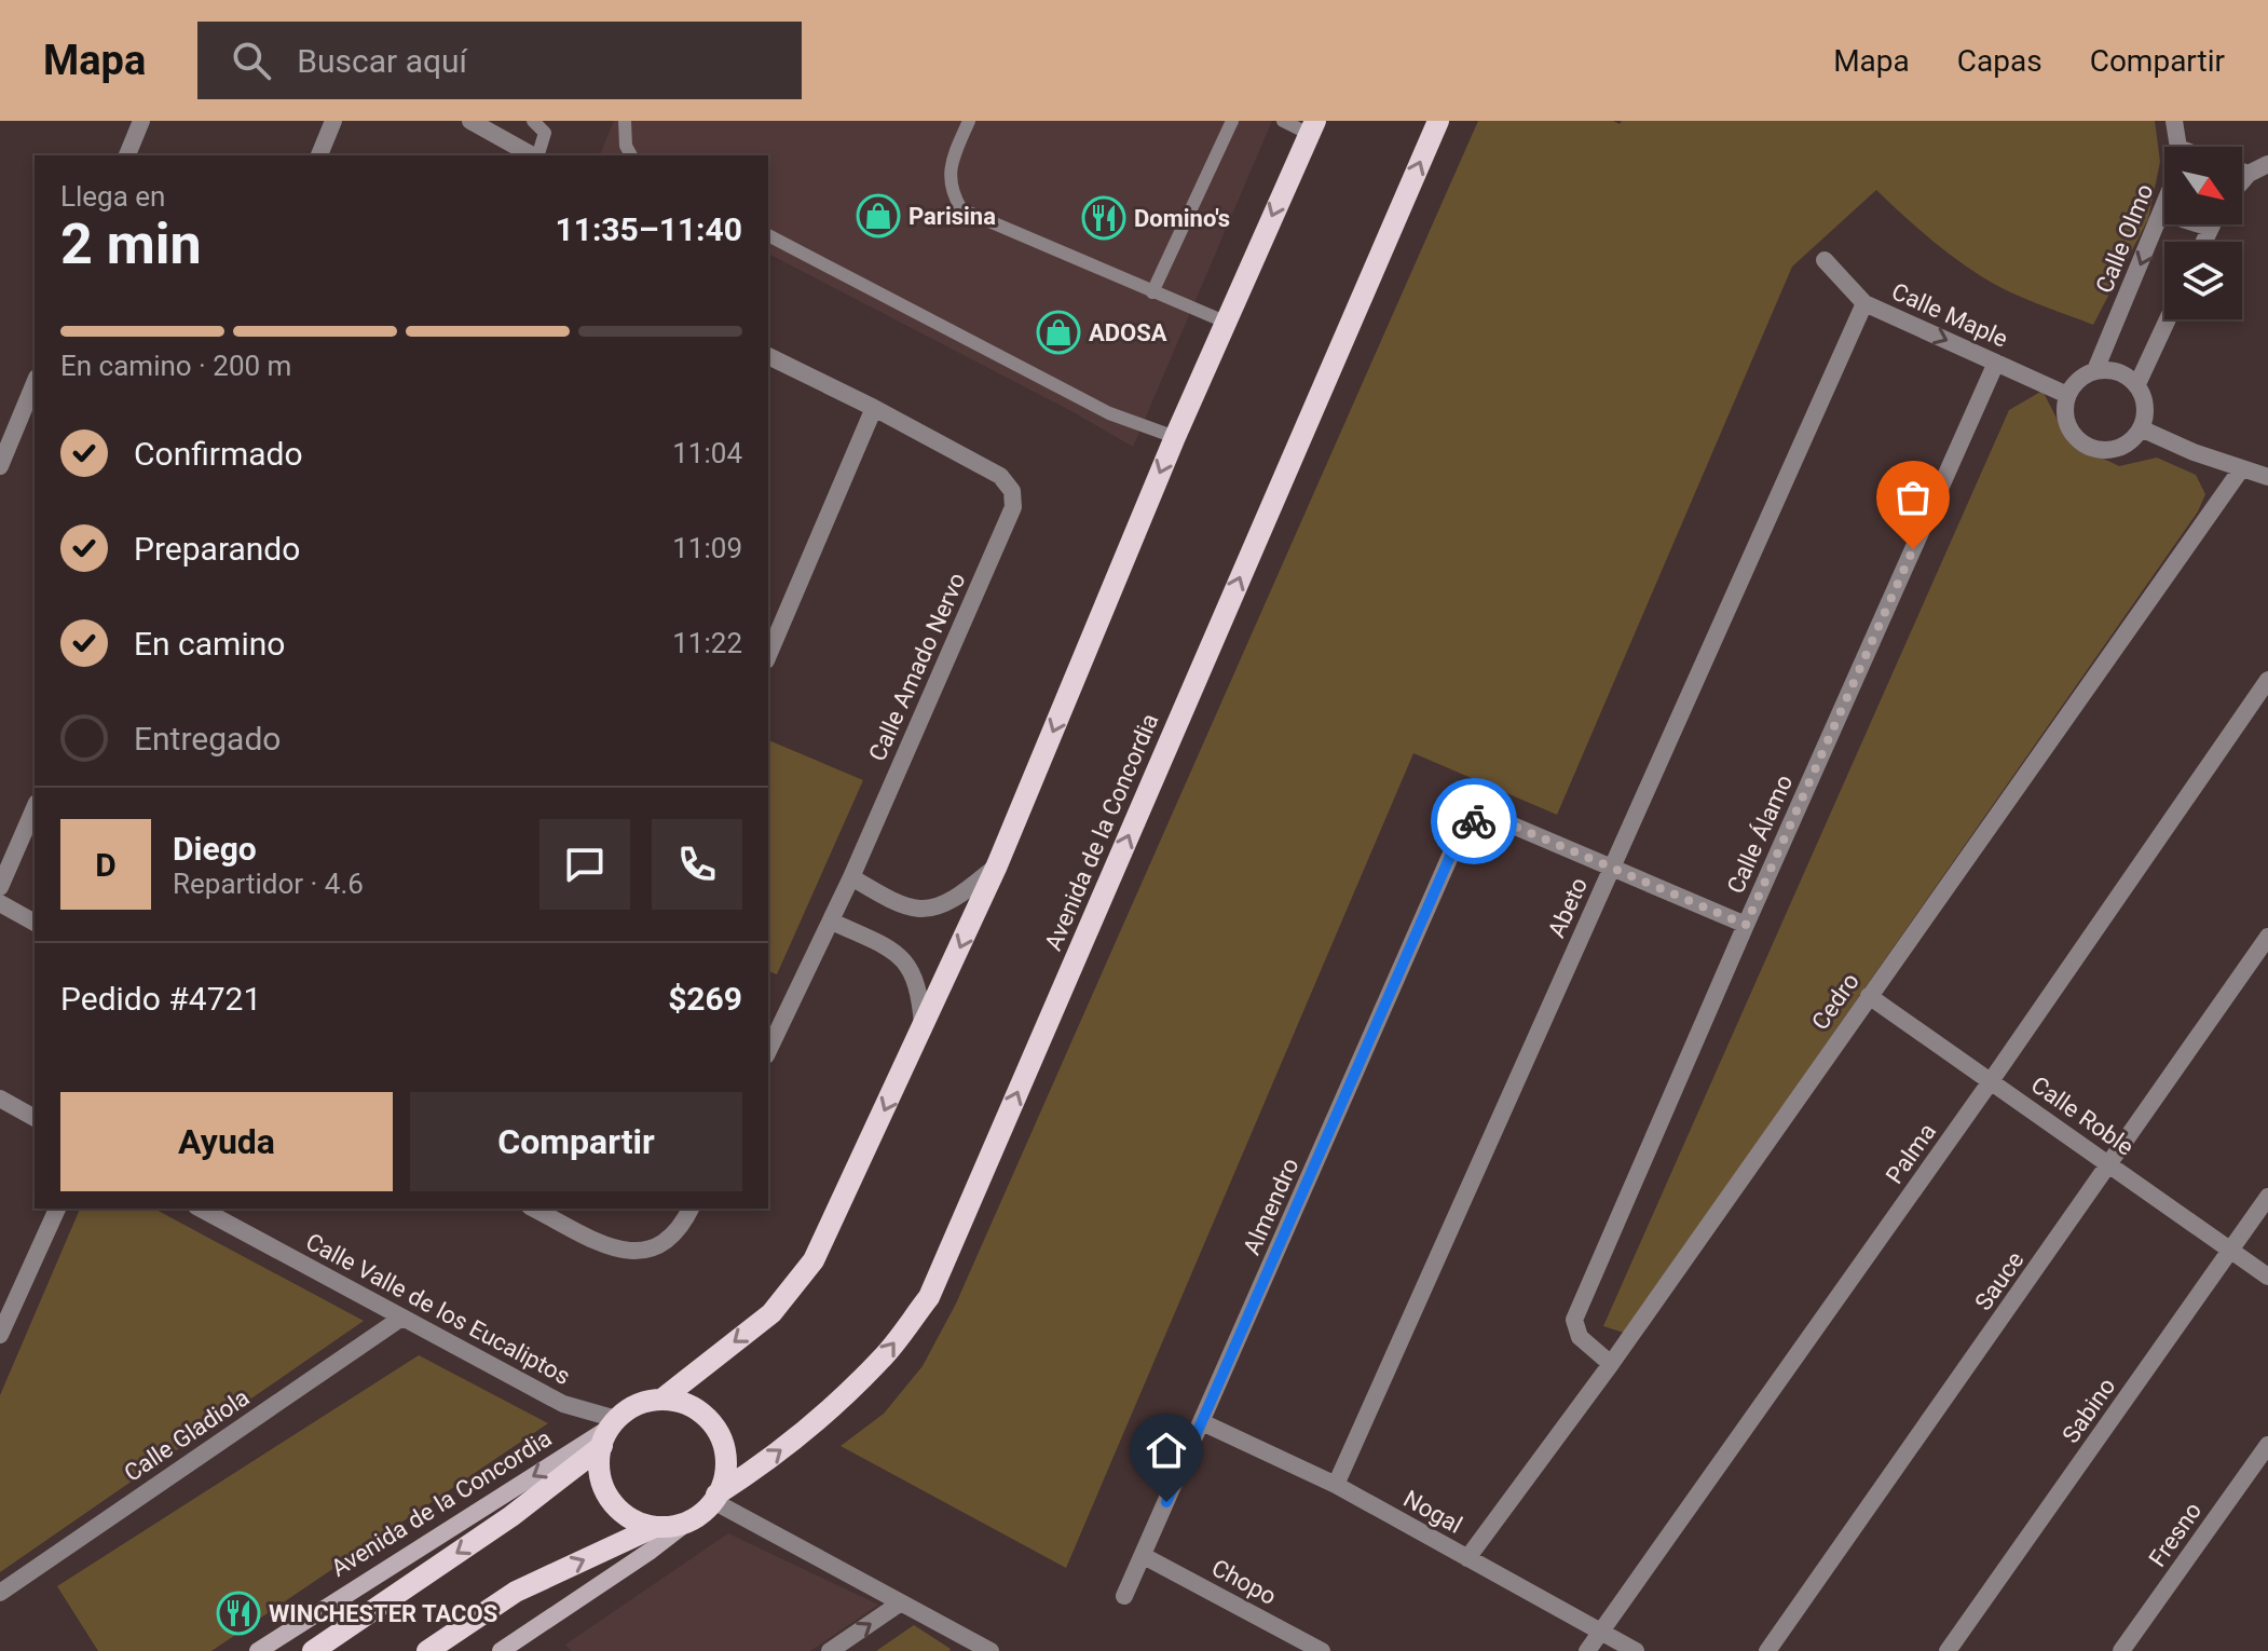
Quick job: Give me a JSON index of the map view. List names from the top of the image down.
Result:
{
  "streets": {
    "main road": ["Avenida de la Concordia"],
    "street": [
      "Calle Olmo",
      "Calle Maple",
      "Calle Amado Nervo",
      "Calle Álamo",
      "Abeto",
      "Cedro",
      "Calle Roble",
      "Palma",
      "Almendro",
      "Sauce",
      "Calle Valle de los Eucaliptos",
      "Sabino",
      "Calle Gladiola",
      "Nogal",
      "Fresno",
      "Chopo"
    ]
  },
  "crossings": [
    ["Calle Olmo", "Calle Maple"],
    ["Calle Maple", "Calle Álamo"],
    ["Calle Maple", "Abeto"],
    ["Avenida de la Concordia", "Calle Valle de los Eucaliptos"],
    ["Calle Álamo", "Cedro"],
    ["Abeto", "Almendro"],
    ["Abeto", "Nogal"],
    ["Cedro", "Calle Roble"],
    ["Cedro", "Nogal"],
    ["Calle Roble", "Palma"],
    ["Calle Roble", "Sauce"],
    ["Calle Roble", "Sabino"],
    ["Palma", "Nogal"],
    ["Almendro", "Nogal"],
    ["Almendro", "Chopo"],
    ["Calle Valle de los Eucaliptos", "Calle Gladiola"]
  ],
  "one_way": ["Calle Maple"],
  "places": {
    "shop": ["Parisina", "ADOSA"],
    "restaurant": ["Domino's", "WINCHESTER TACOS"]
  },
  "north": "bottom right",
  "page": {
    "header": "Mapa",
    "search": "Buscar aquí",
    "nav": ["Mapa", "Capas", "Compartir"],
    "heading": ["2 min", "Llega en", "11:35–11:40"],
    "panel": [
      "Diego",
      "Repartidor · 4.6",
      "Pedido #4721",
      "$269"
    ],
    "bar": "En camino · 200 m",
    "list": [
      ["Confirmado", "11:04"],
      ["Preparando", "11:09"],
      ["En camino", "11:22"],
      "Entregado"
    ],
    "round": "D",
    "buttons": ["Ayuda", "Compartir"]
  }
}
